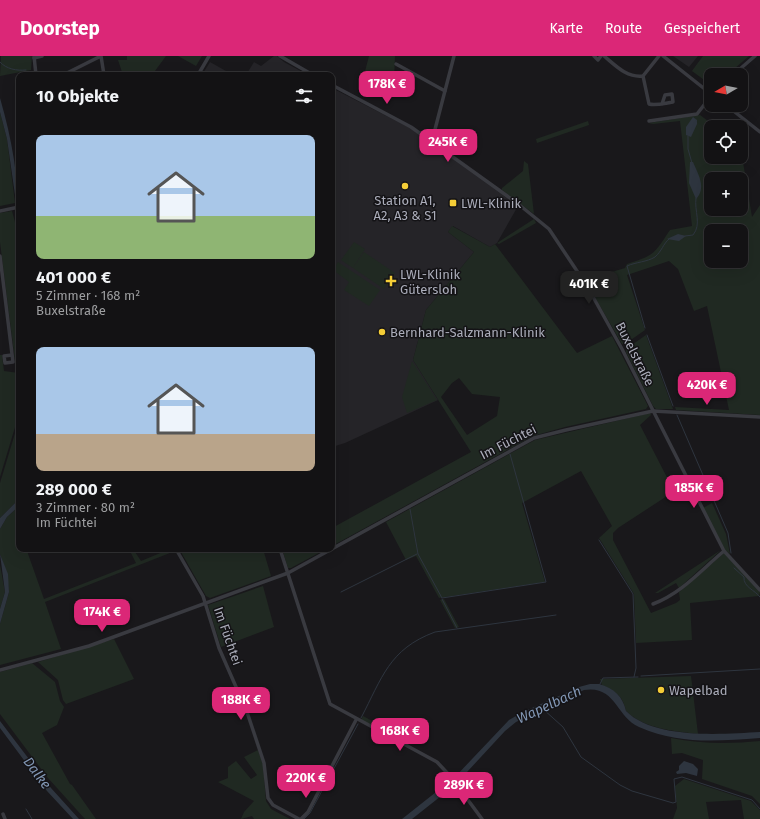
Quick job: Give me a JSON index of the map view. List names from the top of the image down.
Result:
{
  "streets": {
    "street": ["Buxelstraße", "Im Füchtei"]
  },
  "crossings": [
    ["Buxelstraße", "Im Füchtei"]
  ],
  "water": ["Wapelbach", "Dalke"],
  "places": {
    "other": ["Station A1, A2, A3 & S1", "Bernhard-Salzmann-Klinik", "Wapelbad"],
    "transit": ["LWL-Klinik"],
    "health": ["LWL-Klinik Gütersloh"]
  },
  "north": "left",
  "page": {
    "header": "Doorstep",
    "nav": ["Karte", "Route", "Gespeichert"],
    "map_buttons": ["+", "−"],
    "price": [
      "178K €",
      "245K €",
      "401K €",
      "420K €",
      "185K €",
      "174K €",
      "188K €",
      "168K €",
      "220K €",
      "289K €"
    ],
    "heading": "10 Objekte",
    "list": [
      {
        "name": "401 000 €",
        "note": "5 Zimmer · 168 m² · Buxelstraße"
      },
      {
        "name": "289 000 €",
        "note": "3 Zimmer · 80 m² · Im Füchtei"
      }
    ]
  }
}
